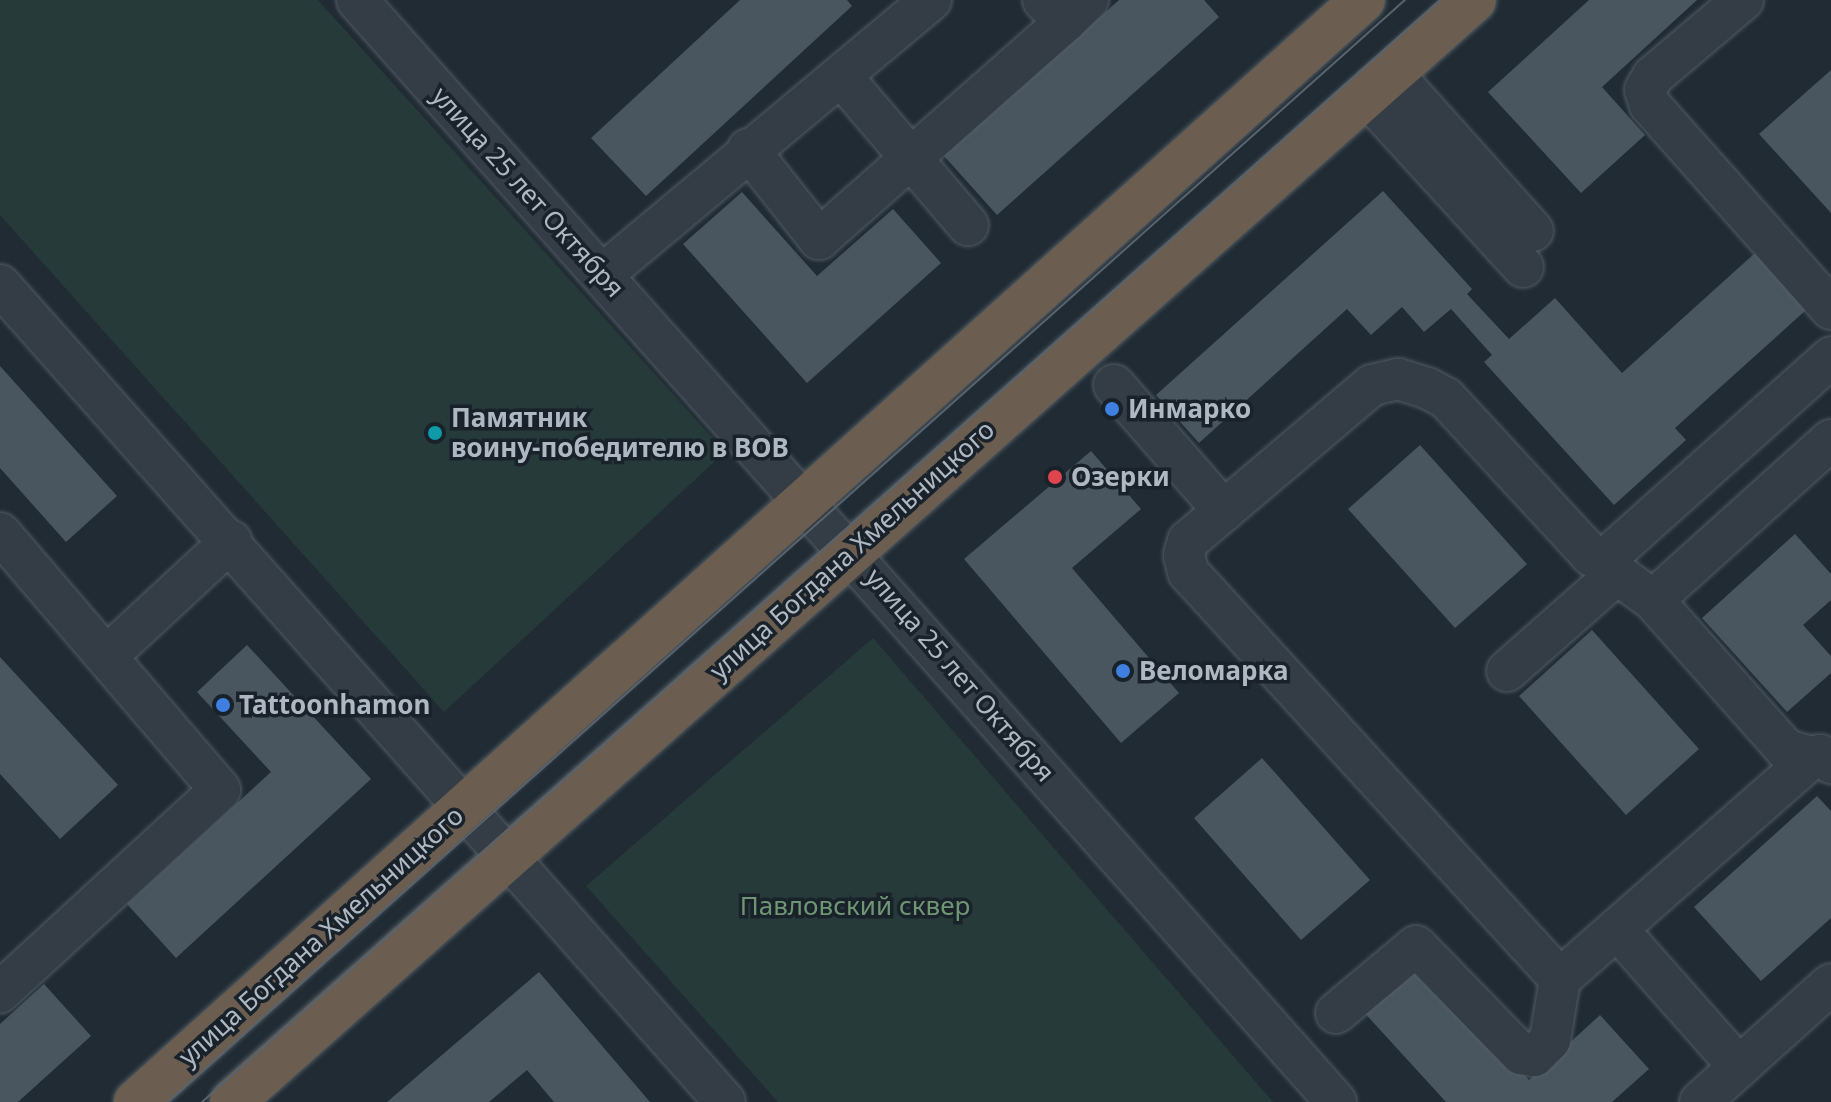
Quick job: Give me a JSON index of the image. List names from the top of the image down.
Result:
{
  "streets": {
    "highway": ["улица Богдана Хмельницкого"],
    "street": ["улица 25 лет Октября"]
  },
  "crossings": [
    ["улица 25 лет Октября", "улица Богдана Хмельницкого"]
  ],
  "parks": ["Павловский сквер"],
  "places": [
    "Инмарко",
    "Памятник воину-победителю в ВОВ",
    "Озерки",
    "Веломарка",
    "Tattoonhamon"
  ]
}
